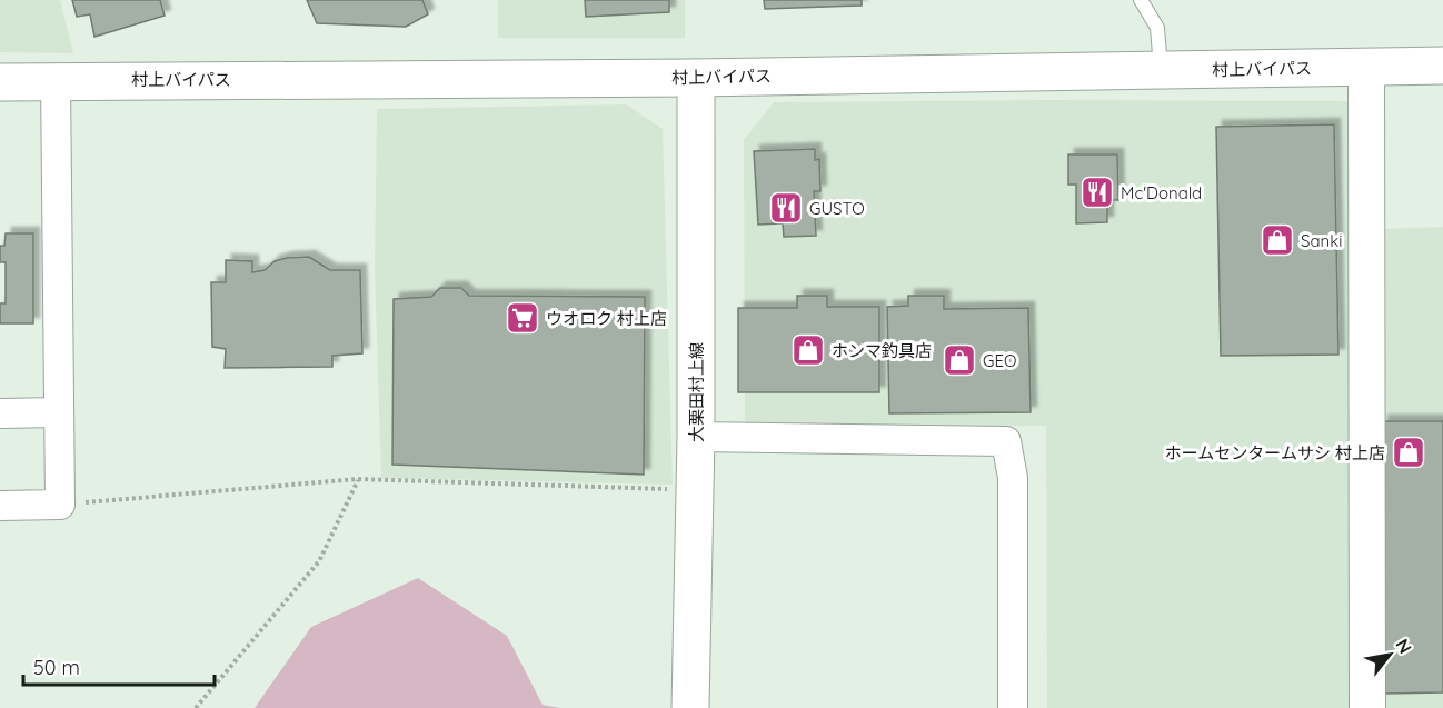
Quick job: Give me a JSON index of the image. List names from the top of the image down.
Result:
{
  "streets": {
    "main road": ["村上バイパス", "大栗田村上線"]
  },
  "crossings": [
    ["村上バイパス", "大栗田村上線"]
  ],
  "places": {
    "restaurant": ["Mc'Donald", "GUSTO"],
    "shop": [
      "Sanki",
      "ホンマ釣具店",
      "GEO",
      "ホームセンタームサシ 村上店"
    ],
    "supermarket": ["ウオロク 村上店"]
  },
  "scale_bar": "50 m",
  "north": "top right"
}
